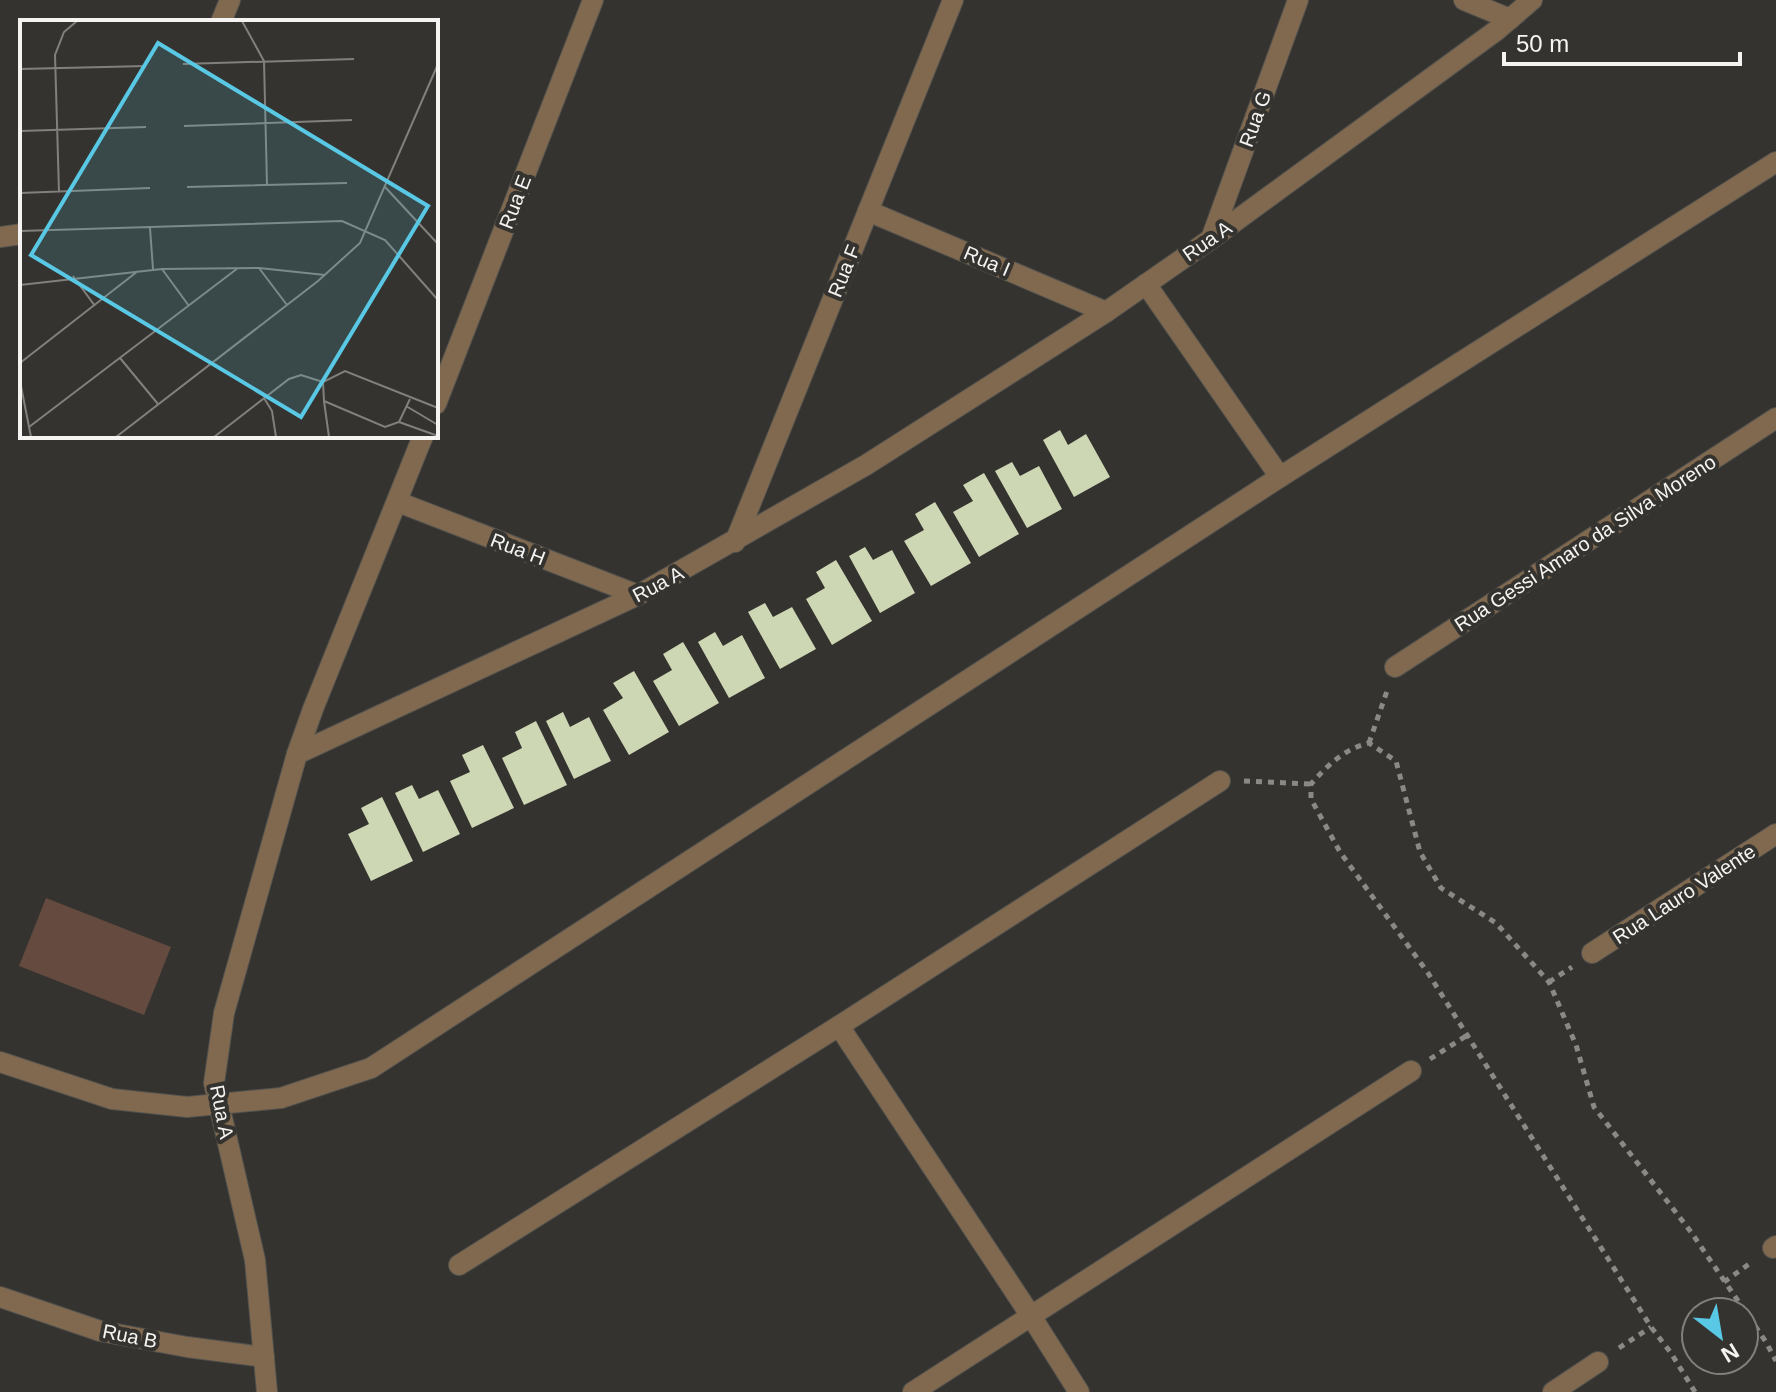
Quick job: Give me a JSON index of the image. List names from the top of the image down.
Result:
{
  "streets": {
    "street": [
      "Rua G",
      "Rua E",
      "Rua A",
      "Rua I",
      "Rua F",
      "Rua Gessi Amaro da Silva Moreno",
      "Rua H",
      "Rua Lauro Valente",
      "Rua B"
    ]
  },
  "crossings": [
    ["Rua G", "Rua A"],
    ["Rua A", "Rua I"],
    ["Rua A", "Rua F"],
    ["Rua A", "Rua H"],
    ["Rua A", "Rua B"],
    ["Rua I", "Rua F"]
  ],
  "scale_bar": "50 m",
  "north": "bottom right"
}
